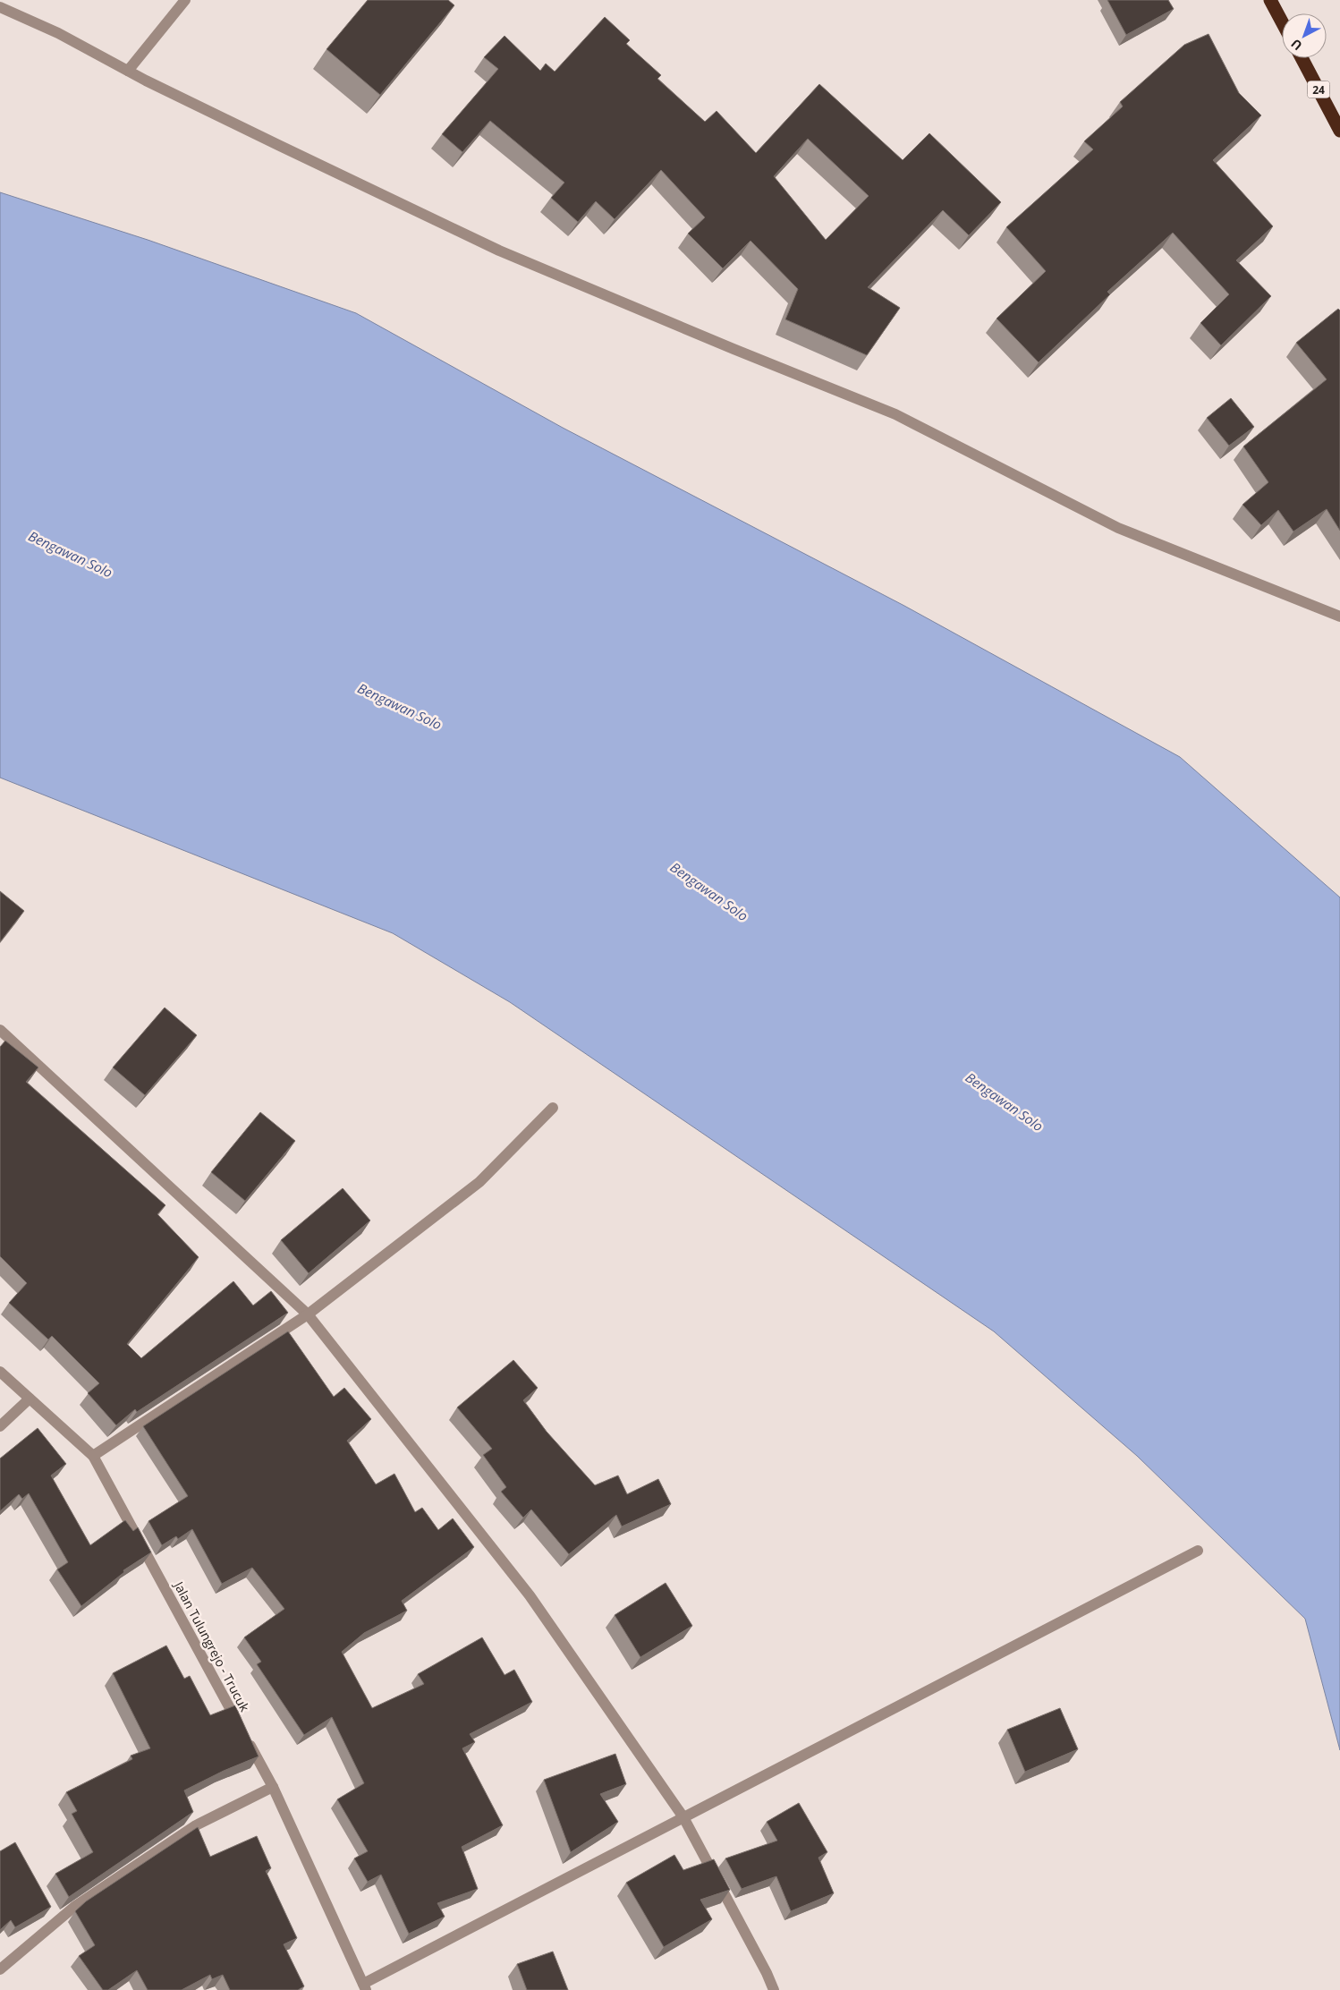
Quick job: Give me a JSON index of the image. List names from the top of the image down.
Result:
{
  "streets": {
    "highway": ["24"],
    "street": ["Jalan Tulungrejo - Trucuk"]
  },
  "water": ["Bengawan Solo"],
  "north": "bottom left"
}
